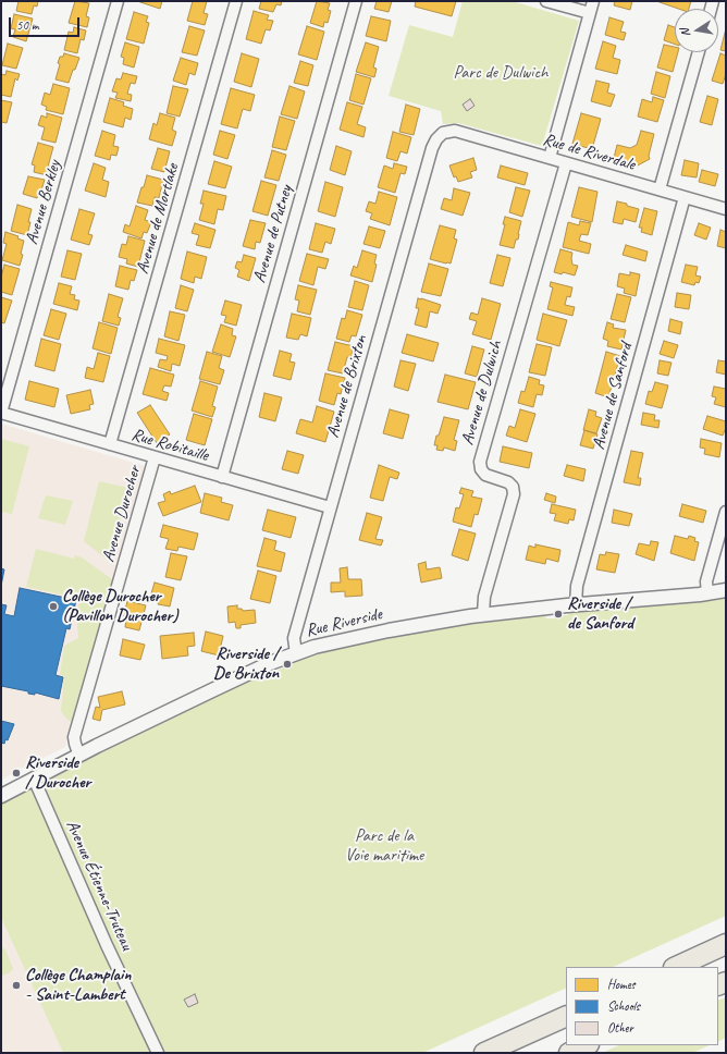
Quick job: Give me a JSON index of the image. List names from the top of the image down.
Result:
{
  "streets": {
    "street": [
      "Rue de Riverdale",
      "Avenue Berkley",
      "Avenue de Mortlake",
      "Avenue de Putney",
      "Avenue de Brixton",
      "Avenue de Dulwich",
      "Avenue de Sanford",
      "Rue Robitaille",
      "Avenue Durocher",
      "Rue Riverside",
      "Avenue Étienne-Truteau"
    ]
  },
  "crossings": [
    ["Rue de Riverdale", "Avenue de Brixton"],
    ["Rue de Riverdale", "Avenue de Dulwich"],
    ["Rue de Riverdale", "Avenue de Sanford"],
    ["Avenue Berkley", "Rue Robitaille"],
    ["Avenue de Mortlake", "Rue Robitaille"],
    ["Avenue de Putney", "Rue Robitaille"],
    ["Avenue de Brixton", "Rue Robitaille"],
    ["Avenue de Brixton", "Rue Riverside"],
    ["Avenue de Dulwich", "Rue Riverside"],
    ["Avenue de Sanford", "Rue Riverside"],
    ["Rue Robitaille", "Avenue Durocher"],
    ["Avenue Durocher", "Rue Riverside"],
    ["Rue Riverside", "Avenue Étienne-Truteau"]
  ],
  "parks": ["Parc de Dulwich", "Parc de la Voie maritime"],
  "places": [
    "Collège Durocher (Pavillon Durocher)",
    "Riverside / de Sanford",
    "Riverside / De Brixton",
    "Riverside / Durocher",
    "Collège Champlain - Saint-Lambert"
  ],
  "legend": ["Homes", "Schools", "Other"],
  "scale_bar": "50 m",
  "north": "left"
}
